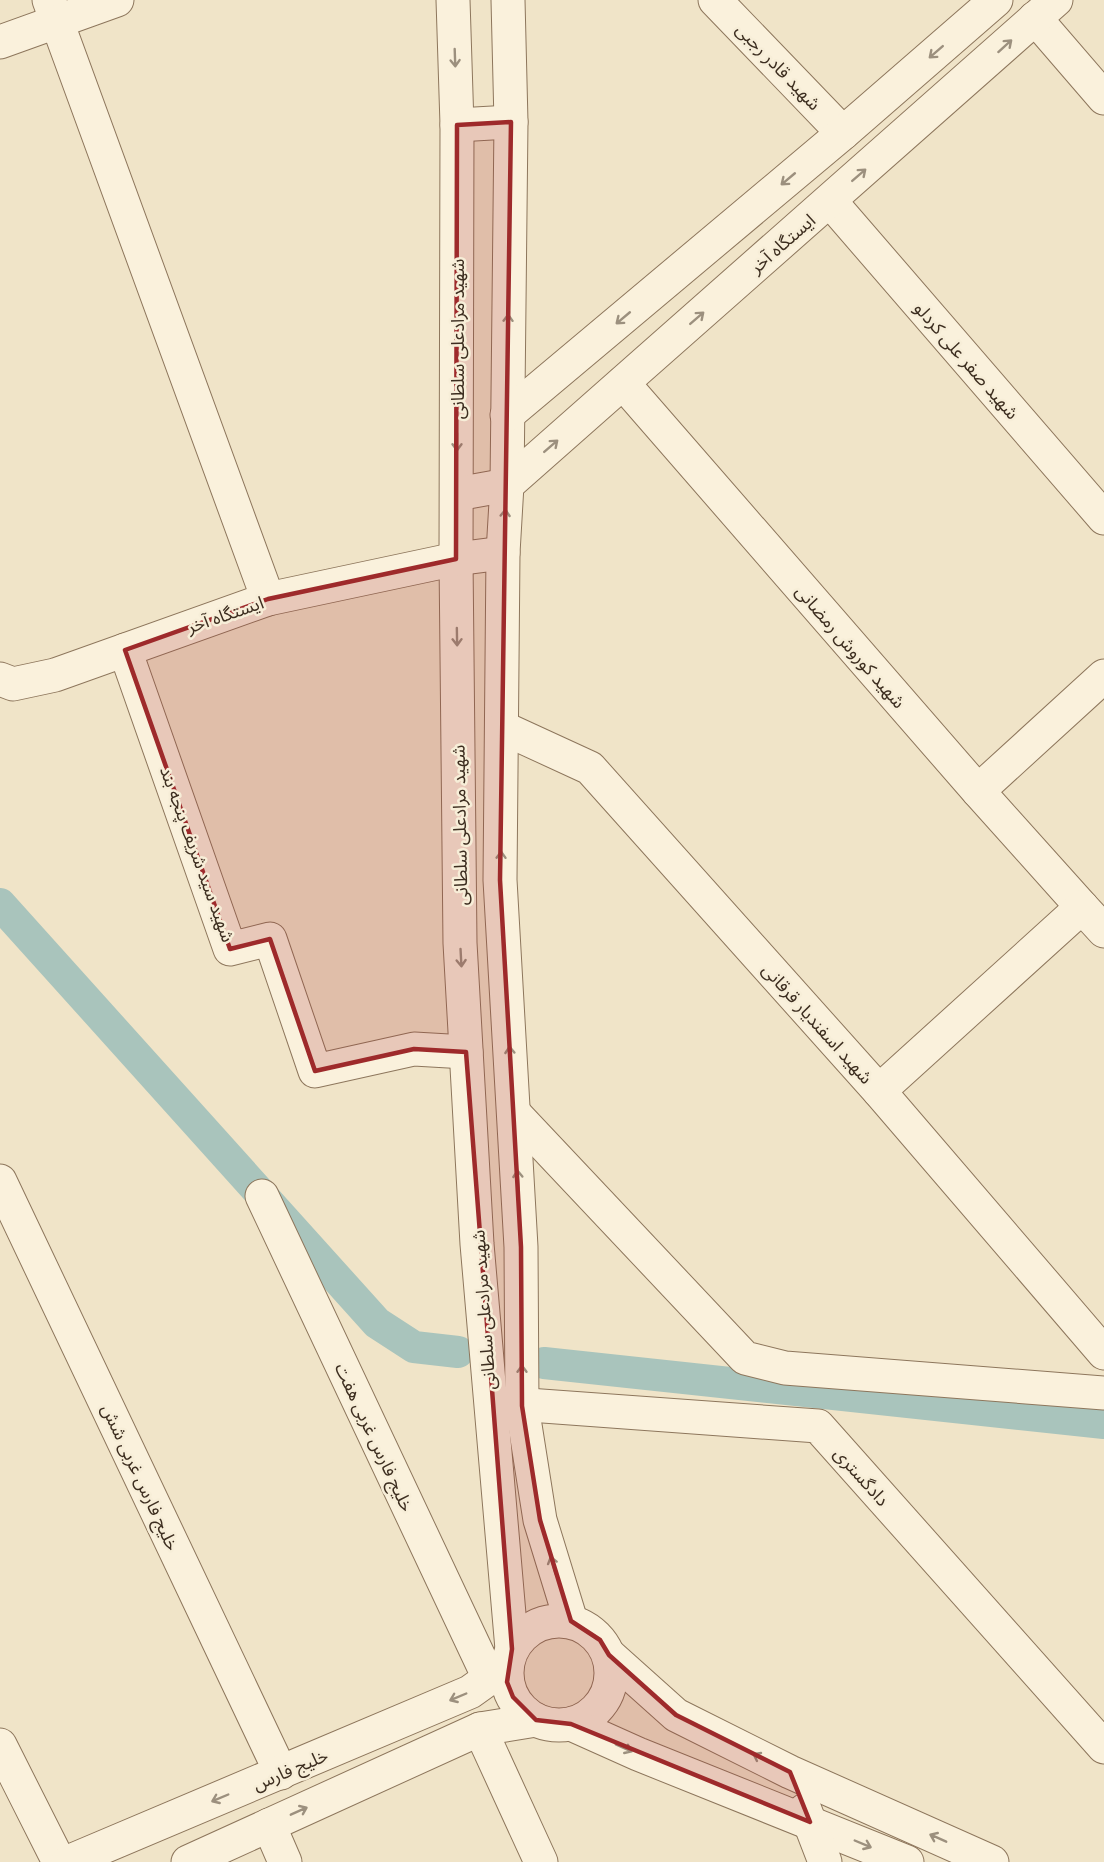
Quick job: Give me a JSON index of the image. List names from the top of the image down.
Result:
{
  "streets": {
    "street": [
      "شهید قادر رجبی",
      "ایستگاه آخر",
      "شهید مرادعلی سلطانی",
      "شهید صفر علی کردلو",
      "شهید کوروش رمضانی",
      "شهید سید شریف پنجه بند",
      "شهید اسفندیار قرقانی",
      "خلیج فارس غربی هفت",
      "دادگستری",
      "خلیج فارس غربی شش",
      "خلیج فارس"
    ]
  },
  "crossings": [
    ["ایستگاه آخر", "شهید مرادعلی سلطانی"],
    ["ایستگاه آخر", "شهید صفر علی کردلو"],
    ["ایستگاه آخر", "شهید کوروش رمضانی"],
    ["ایستگاه آخر", "شهید سید شریف پنجه بند"],
    ["شهید مرادعلی سلطانی", "شهید سید شریف پنجه بند"],
    ["شهید مرادعلی سلطانی", "شهید اسفندیار قرقانی"],
    ["شهید مرادعلی سلطانی", "خلیج فارس غربی هفت"],
    ["شهید مرادعلی سلطانی", "دادگستری"],
    ["شهید مرادعلی سلطانی", "خلیج فارس"],
    ["خلیج فارس غربی هفت", "خلیج فارس"],
    ["خلیج فارس غربی شش", "خلیج فارس"]
  ]
}
